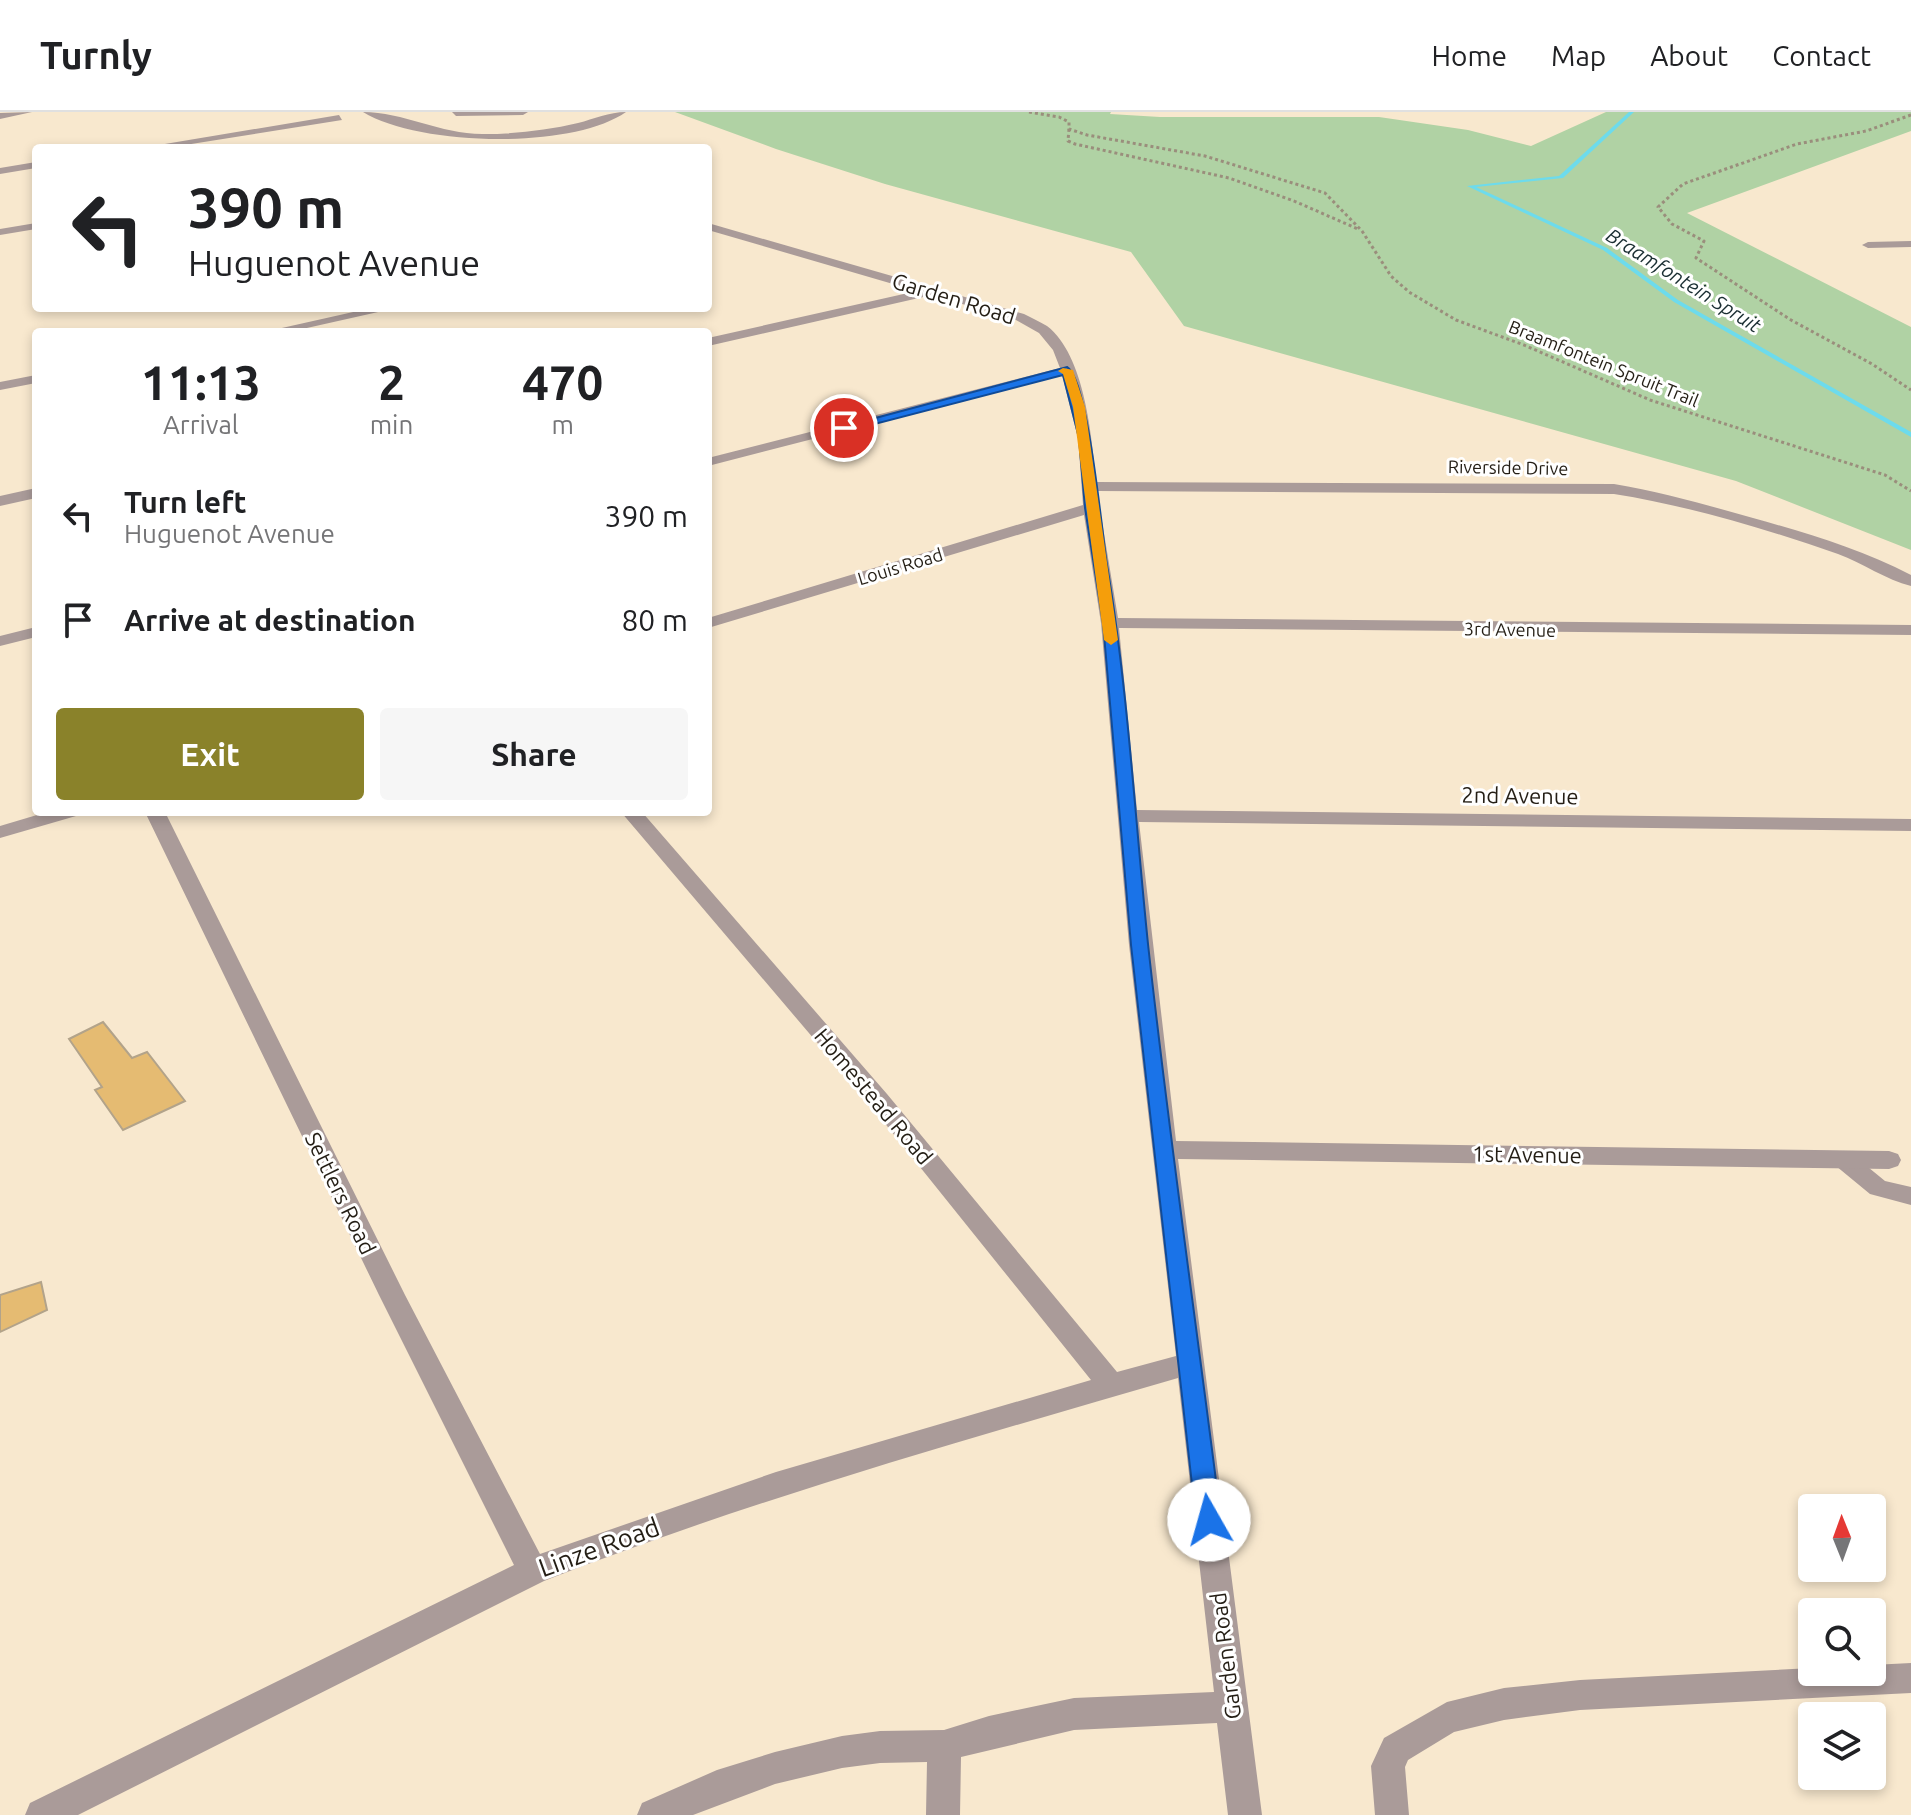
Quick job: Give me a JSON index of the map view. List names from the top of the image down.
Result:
{
  "streets": {
    "street": [
      "Garden Road",
      "Riverside Drive",
      "Louis Road",
      "3rd Avenue",
      "2nd Avenue",
      "Homestead Road",
      "1st Avenue",
      "Settlers Road",
      "Linze Road"
    ],
    "path": ["Braamfontein Spruit Trail"]
  },
  "crossings": [
    ["Garden Road", "Riverside Drive"],
    ["Garden Road", "Louis Road"],
    ["Garden Road", "3rd Avenue"],
    ["Garden Road", "2nd Avenue"],
    ["Garden Road", "1st Avenue"],
    ["Garden Road", "Linze Road"],
    ["Riverside Drive", "Louis Road"],
    ["Homestead Road", "Linze Road"],
    ["Settlers Road", "Linze Road"]
  ],
  "water": ["Braamfontein Spruit"],
  "north": "top",
  "page": {
    "header": "Turnly",
    "nav": [
      "Home",
      "Map",
      "About",
      "Contact"
    ],
    "turn": ["390 m", "Huguenot Avenue"],
    "eta": [
      "11:13",
      "Arrival",
      "2",
      "min",
      "470",
      "m"
    ],
    "list": [
      {
        "name": "Turn left",
        "note": "Huguenot Avenue",
        "value": "390 m"
      },
      {
        "name": "Arrive at destination",
        "value": "80 m"
      }
    ],
    "buttons": ["Exit", "Share"]
  }
}
